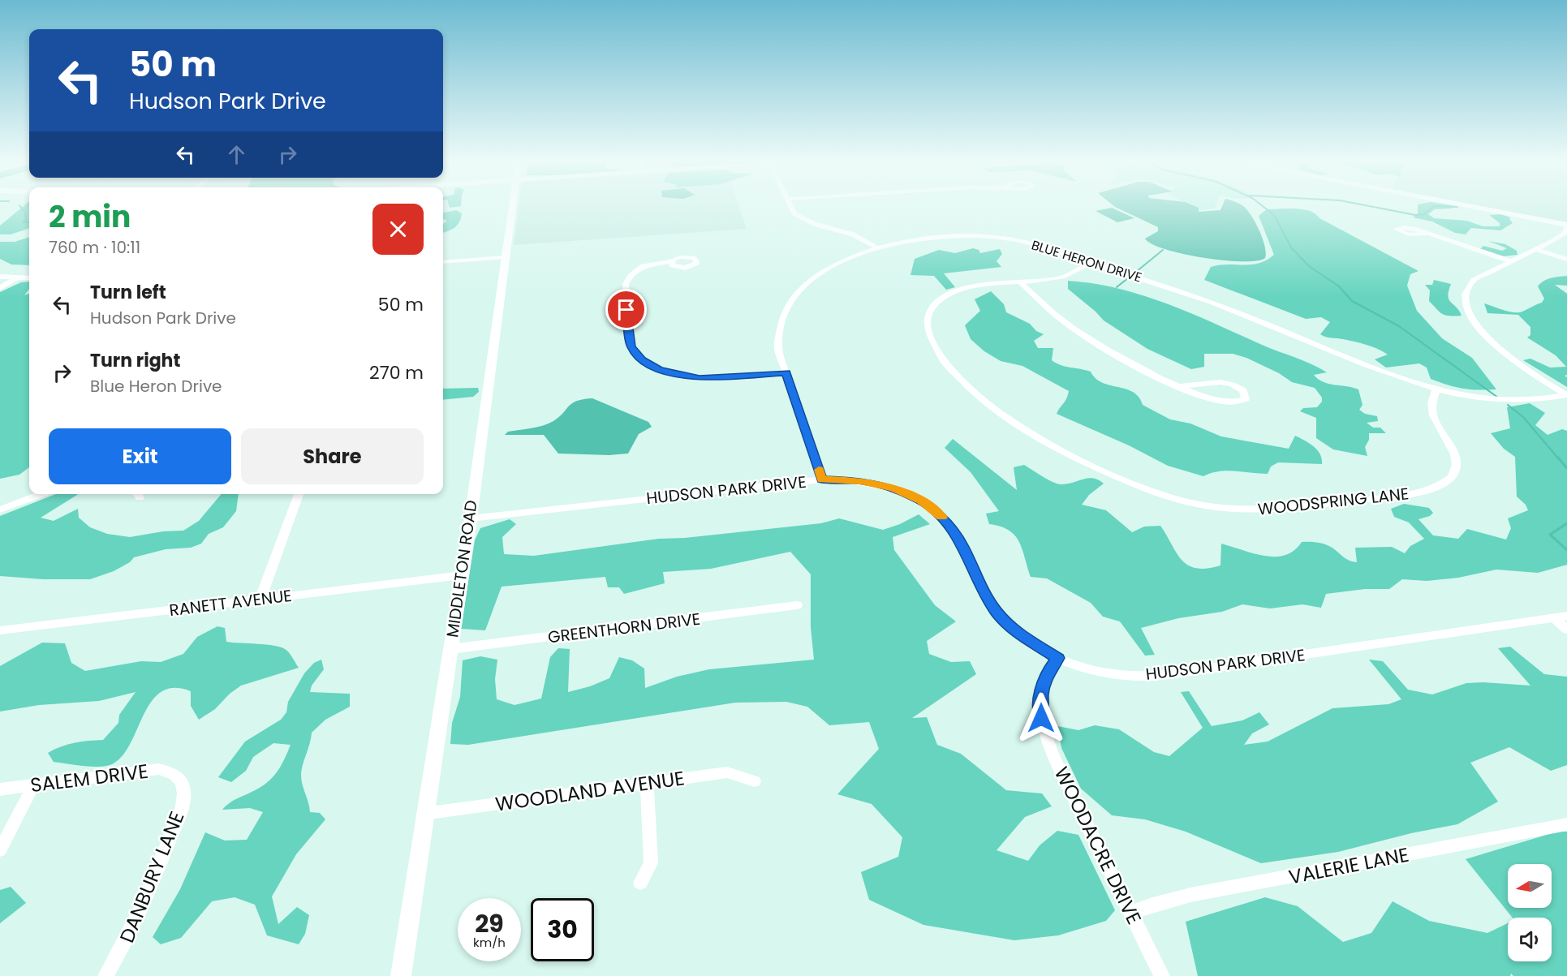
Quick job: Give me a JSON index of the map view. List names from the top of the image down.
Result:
{
  "streets": {
    "street": [
      "BLUE HERON DRIVE",
      "HUDSON PARK DRIVE",
      "WOODSPRING LANE",
      "MIDDLETON ROAD",
      "RANETT AVENUE",
      "GREENTHORN DRIVE",
      "SALEM DRIVE",
      "WOODLAND AVENUE",
      "WOODACRE DRIVE",
      "VALERIE LANE",
      "DANBURY LANE"
    ]
  },
  "crossings": [
    ["BLUE HERON DRIVE", "HUDSON PARK DRIVE"],
    ["BLUE HERON DRIVE", "WOODSPRING LANE"],
    ["HUDSON PARK DRIVE", "MIDDLETON ROAD"],
    ["HUDSON PARK DRIVE", "WOODACRE DRIVE"],
    ["MIDDLETON ROAD", "RANETT AVENUE"],
    ["MIDDLETON ROAD", "GREENTHORN DRIVE"],
    ["MIDDLETON ROAD", "WOODLAND AVENUE"],
    ["SALEM DRIVE", "DANBURY LANE"],
    ["WOODACRE DRIVE", "VALERIE LANE"]
  ],
  "north": "left",
  "page": {
    "turn": ["50 m", "Hudson Park Drive"],
    "heading": ["2 min", "760 m · 10:11"],
    "list": [
      {
        "name": "Turn left",
        "note": "Hudson Park Drive",
        "value": "50 m"
      },
      {
        "name": "Turn right",
        "note": "Blue Heron Drive",
        "value": "270 m"
      }
    ],
    "buttons": ["Exit", "Share"],
    "speed": "29 km/h",
    "limit": "30"
  }
}
